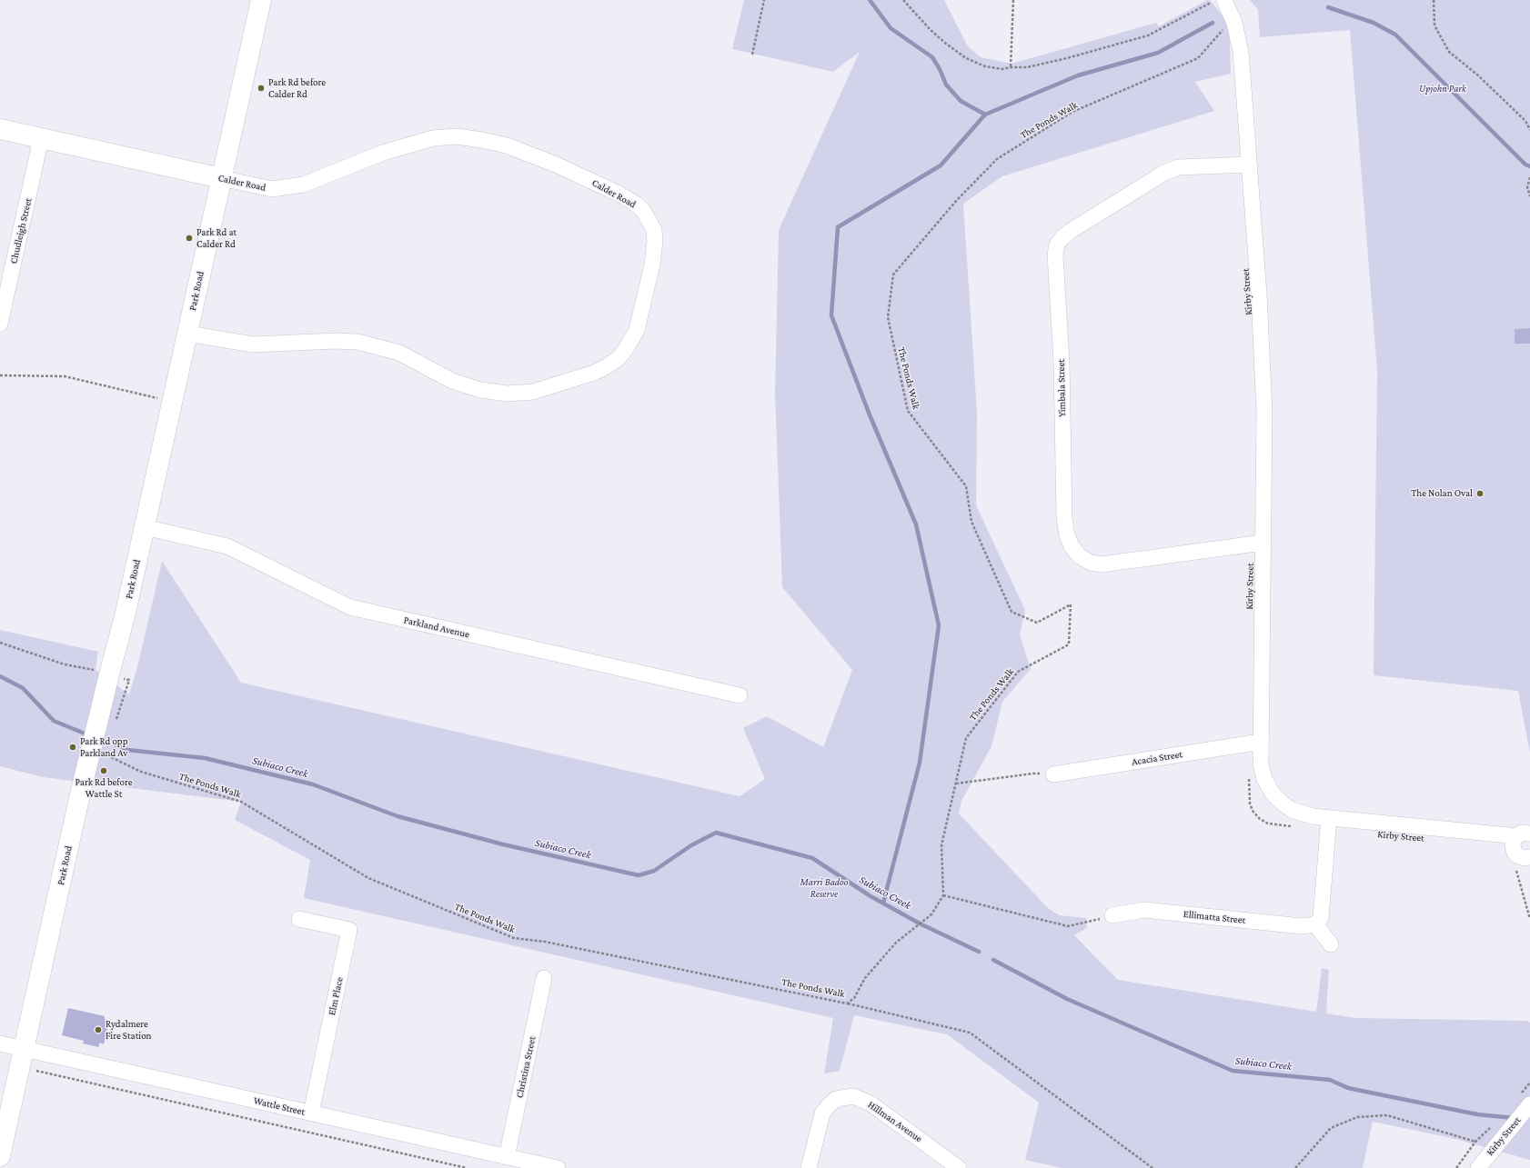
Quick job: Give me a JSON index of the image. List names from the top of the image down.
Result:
{
  "streets": {
    "street": [
      "Calder Road",
      "Chudleigh Street",
      "Park Road",
      "Kirby Street",
      "Yimbala Street",
      "Parkland Avenue",
      "Acacia Street",
      "Ellimatta Street",
      "Elm Place",
      "Christina Street",
      "Wattle Street",
      "Hillman Avenue"
    ],
    "path": ["The Ponds Walk"]
  },
  "crossings": [
    ["Calder Road", "Chudleigh Street"],
    ["Calder Road", "Park Road"],
    ["Park Road", "Parkland Avenue"],
    ["Park Road", "Wattle Street"],
    ["Kirby Street", "Yimbala Street"],
    ["Kirby Street", "Acacia Street"],
    ["Elm Place", "Wattle Street"],
    ["Christina Street", "Wattle Street"]
  ],
  "water": ["Subiaco Creek"],
  "parks": ["Upjohn Park", "Marri Badoo Reserve"],
  "places": [
    "Park Rd before Calder Rd",
    "Park Rd at Calder Rd",
    "The Nolan Oval",
    "Park Rd opp Parkland Av",
    "Park Rd before Wattle St",
    "Rydalmere Fire Station"
  ]
}
